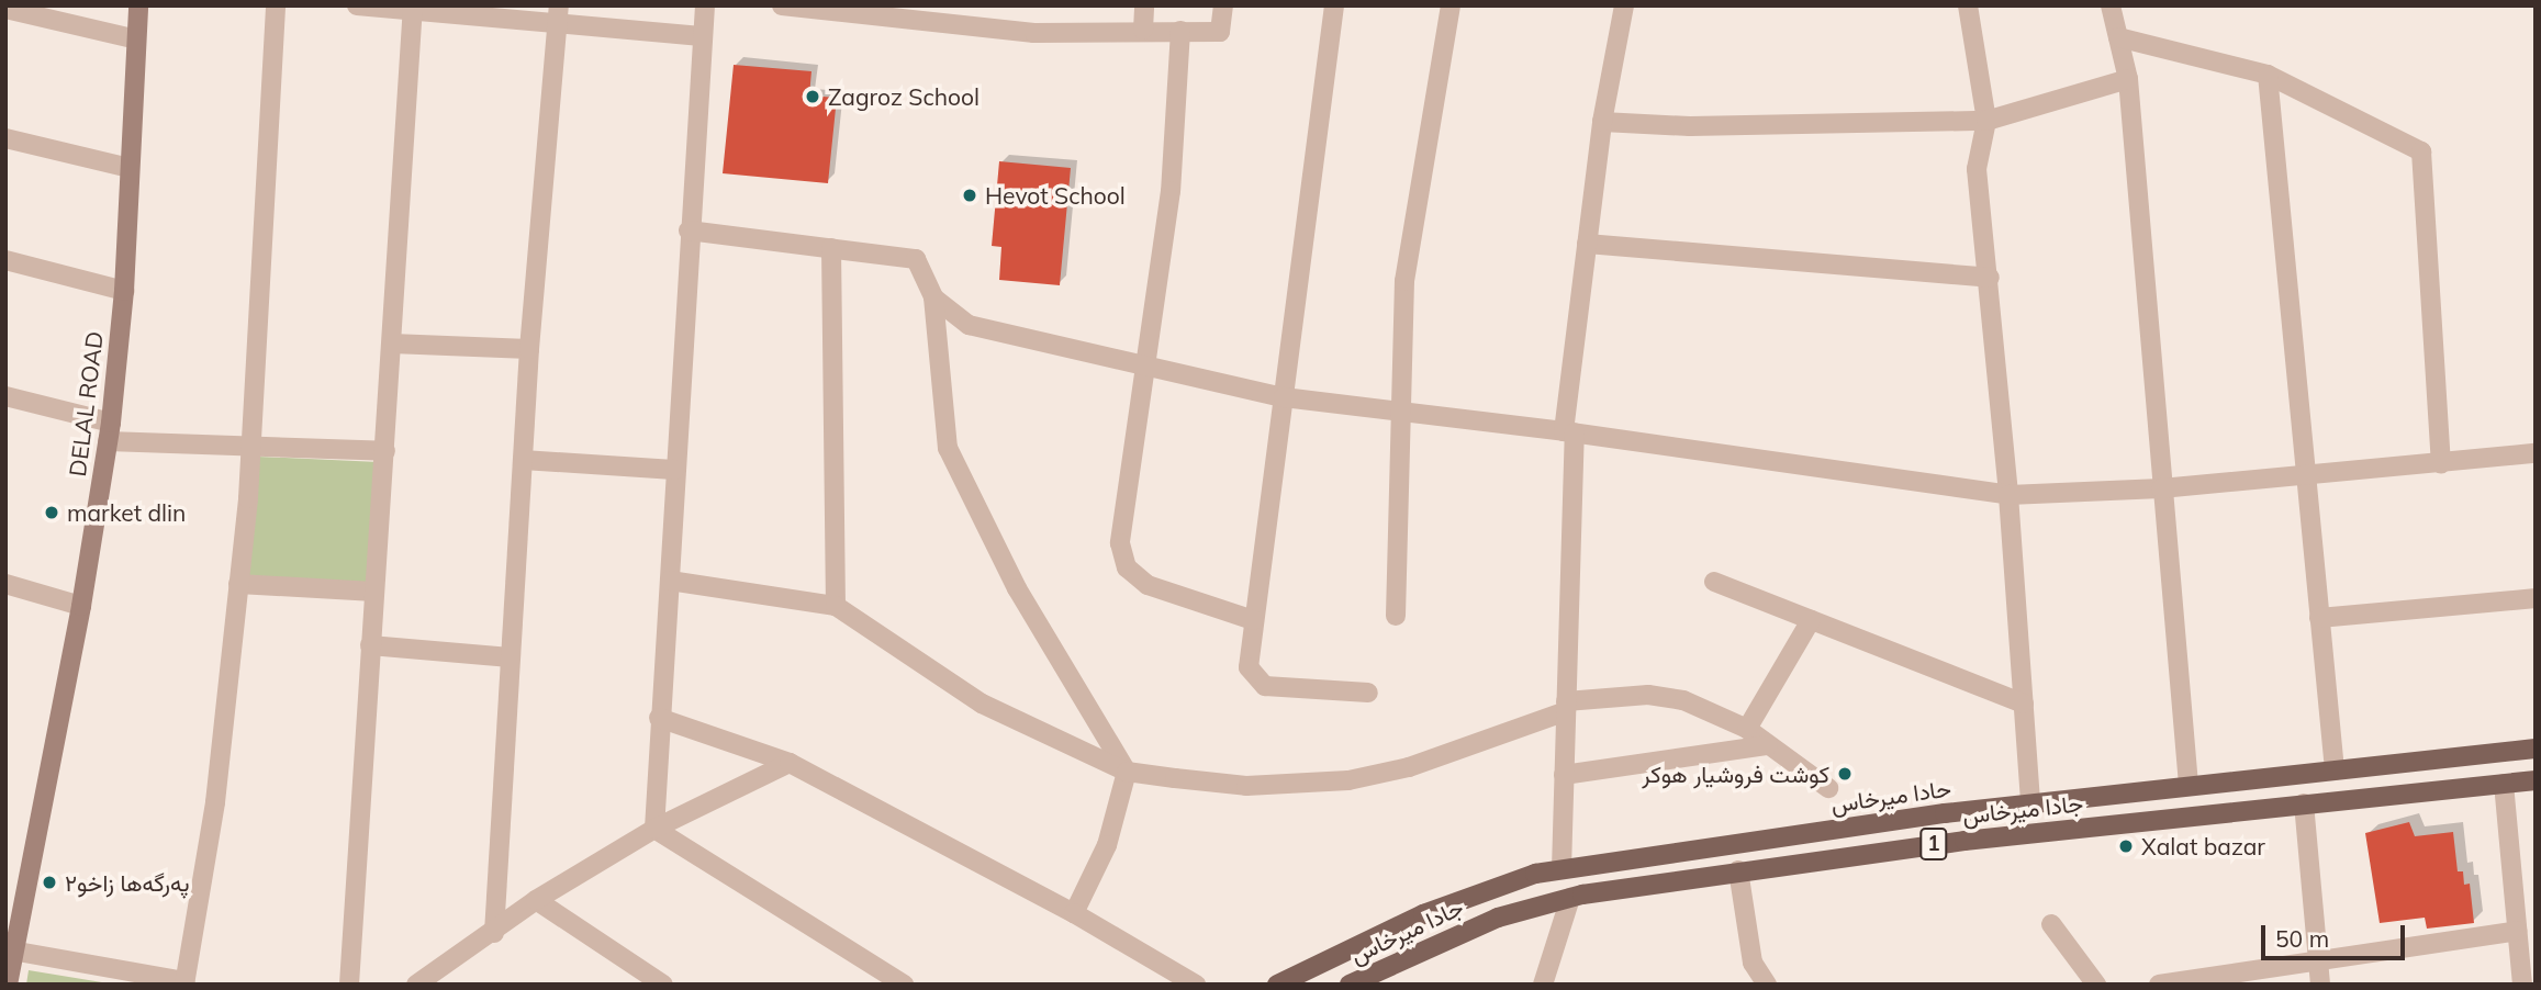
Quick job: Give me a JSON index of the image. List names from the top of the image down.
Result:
{
  "streets": {
    "main road": [
      "DELAL ROAD",
      "حادا ميرخاس",
      "جادا ميرخاس",
      "1"
    ]
  },
  "places": [
    "Zagroz School",
    "Hevot School",
    "market dlin",
    "كوشت فروشيار هوكر",
    "Xalat bazar",
    "پەرگەها زاخو۲"
  ],
  "scale_bar": "50 m"
}
